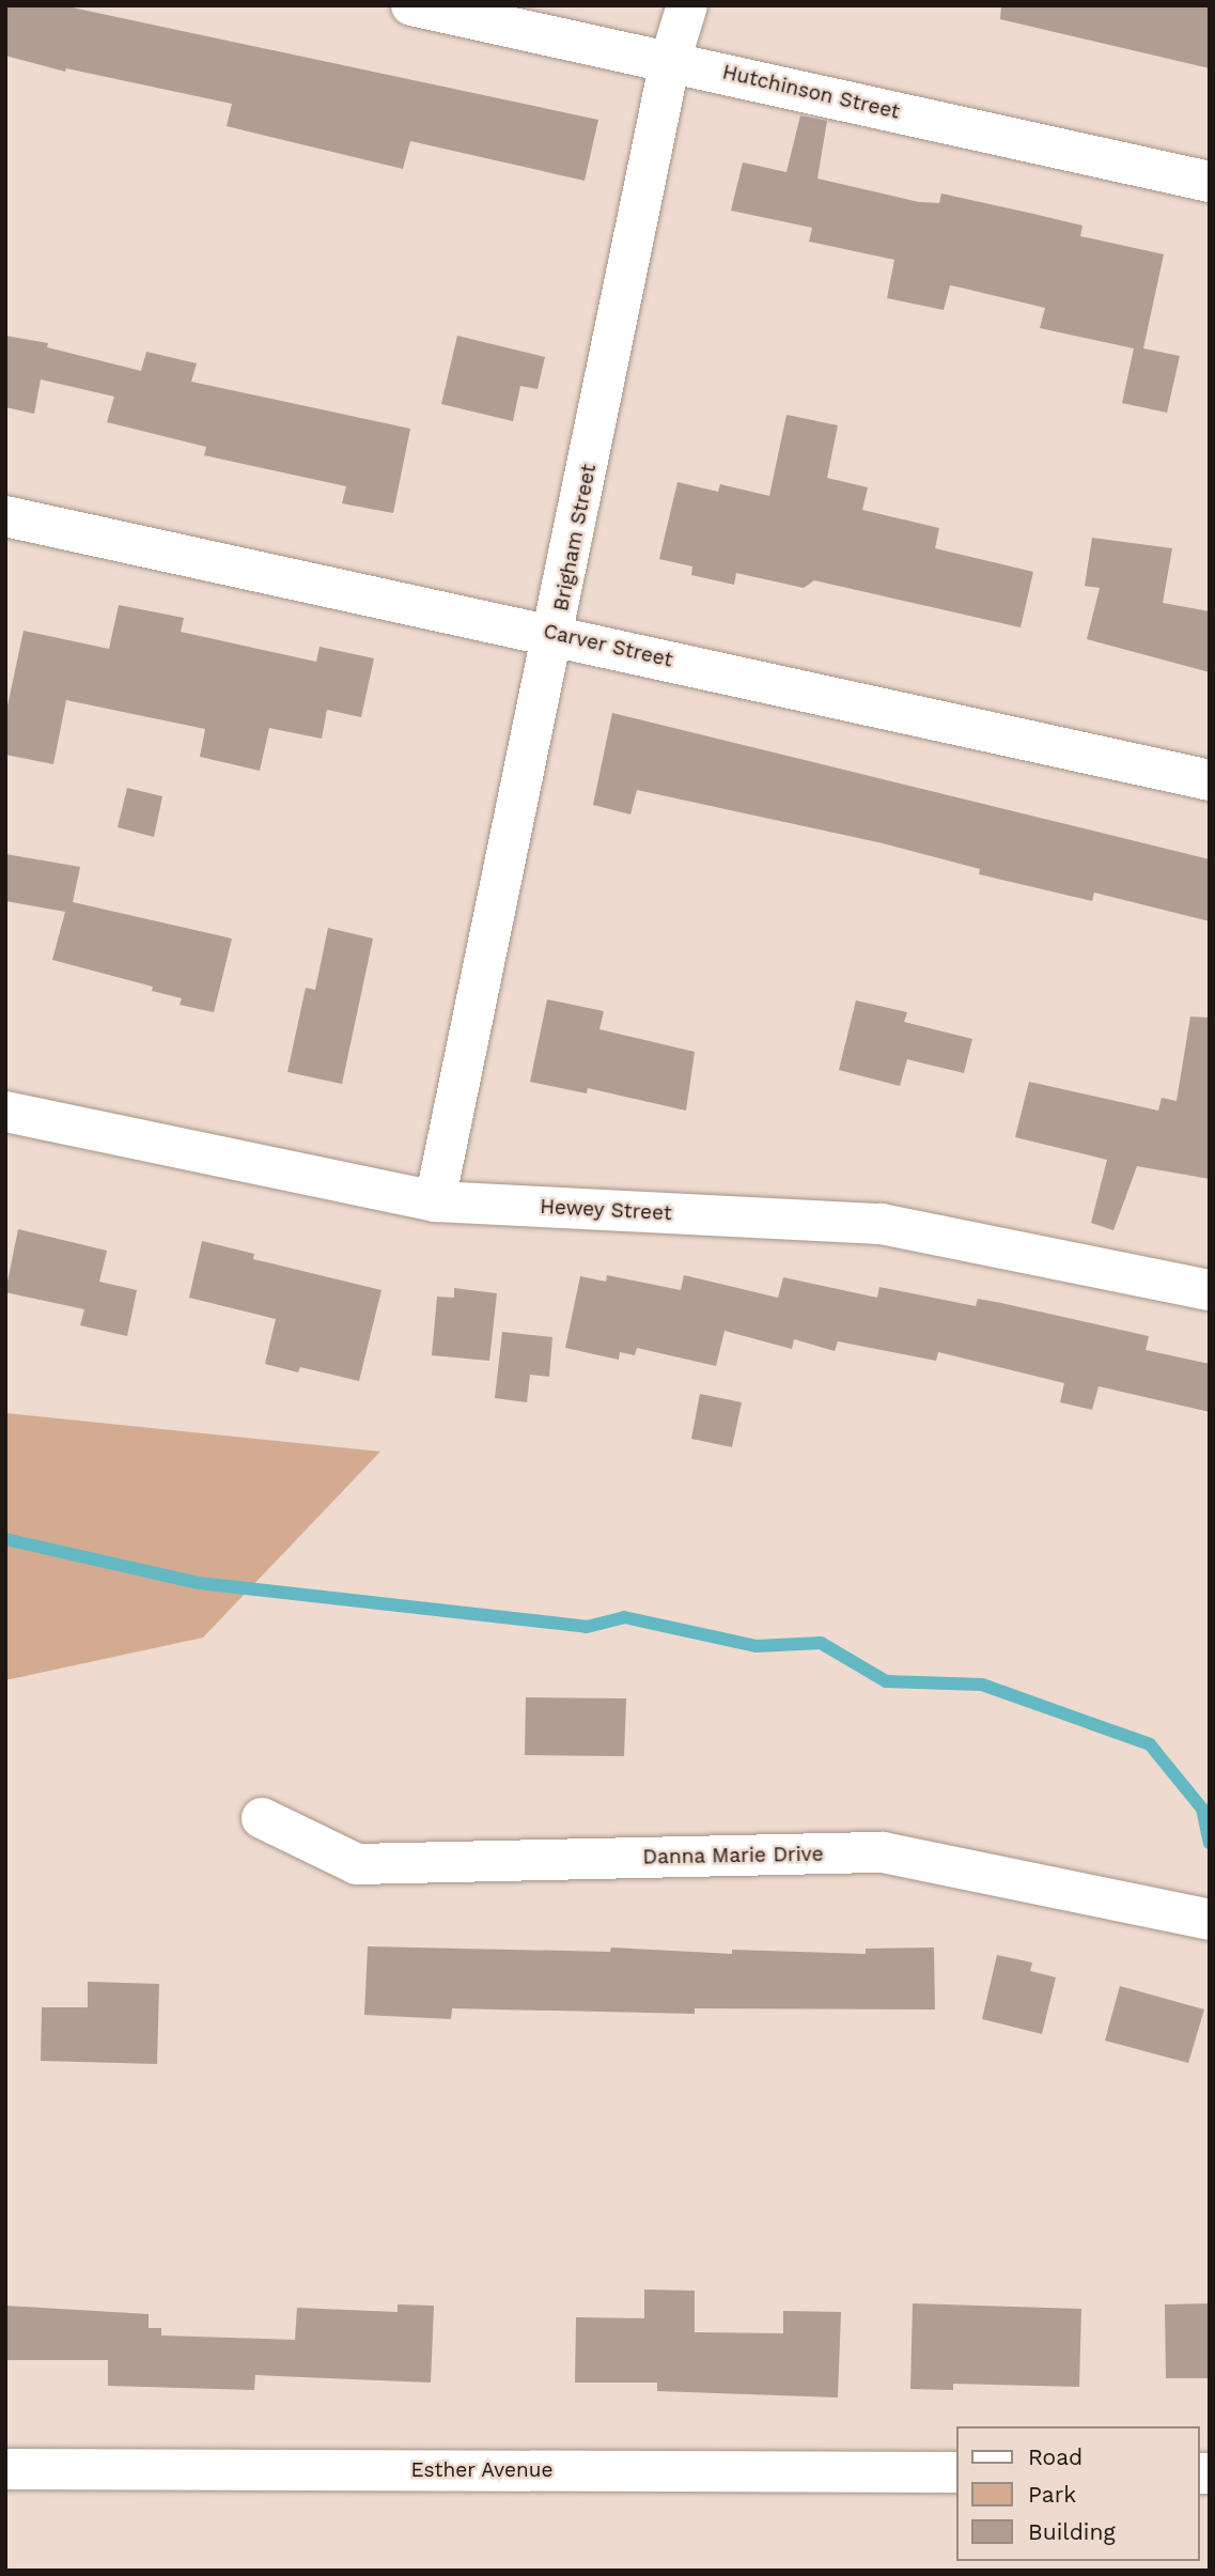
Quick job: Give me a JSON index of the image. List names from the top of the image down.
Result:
{
  "streets": {
    "street": [
      "Hutchinson Street",
      "Brigham Street",
      "Carver Street",
      "Hewey Street",
      "Danna Marie Drive",
      "Esther Avenue"
    ]
  },
  "crossings": [
    ["Hutchinson Street", "Brigham Street"],
    ["Brigham Street", "Carver Street"],
    ["Brigham Street", "Hewey Street"]
  ],
  "legend": ["Road", "Park", "Building"]
}
